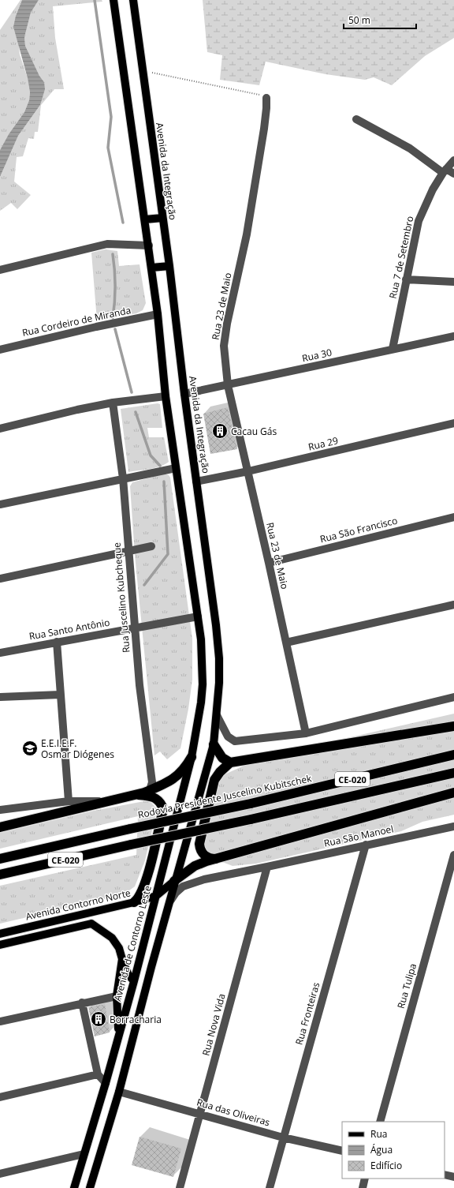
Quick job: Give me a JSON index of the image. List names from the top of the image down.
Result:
{
  "streets": {
    "highway": ["CE-020", "Rodovia Presidente Juscelino Kubitschek"],
    "main road": ["Avenida da Integração", "Avenida Contorno Norte", "Avenida de Contorno Leste"],
    "street": [
      "Rua 7 de Setembro",
      "Rua 23 de Maio",
      "Rua Cordeiro de Miranda",
      "Rua 30",
      "Rua 29",
      "Rua São Francisco",
      "Rua Juscelino Kubcheque",
      "Rua Santo Antônio",
      "Rua São Manoel",
      "Rua Tulipa",
      "Rua Fronteiras",
      "Rua Nova Vida",
      "Rua das Oliveiras"
    ]
  },
  "crossings": [
    ["Avenida da Integração", "Rua 30"],
    ["Avenida da Integração", "Rua 29"],
    ["Avenida da Integração", "Avenida Contorno Norte"],
    ["Rua 7 de Setembro", "Rua 30"],
    ["Rua 23 de Maio", "Rua 30"],
    ["Rua 23 de Maio", "Rua 29"],
    ["Rua 23 de Maio", "Rua São Francisco"],
    ["Rua Juscelino Kubcheque", "Rua Santo Antônio"],
    ["Rua São Manoel", "Rua Fronteiras"],
    ["Rua São Manoel", "Rua Nova Vida"],
    ["Avenida Contorno Norte", "Avenida de Contorno Leste"],
    ["Rua Fronteiras", "Rua das Oliveiras"],
    ["Rua Nova Vida", "Rua das Oliveiras"]
  ],
  "places": {
    "building": ["Cacau Gás", "Borracharia"],
    "school or university": ["E.E.I.E.F. Osmar Diógenes"]
  },
  "legend": ["Rua", "Água", "Edifício"],
  "scale_bar": "50 m"
}
